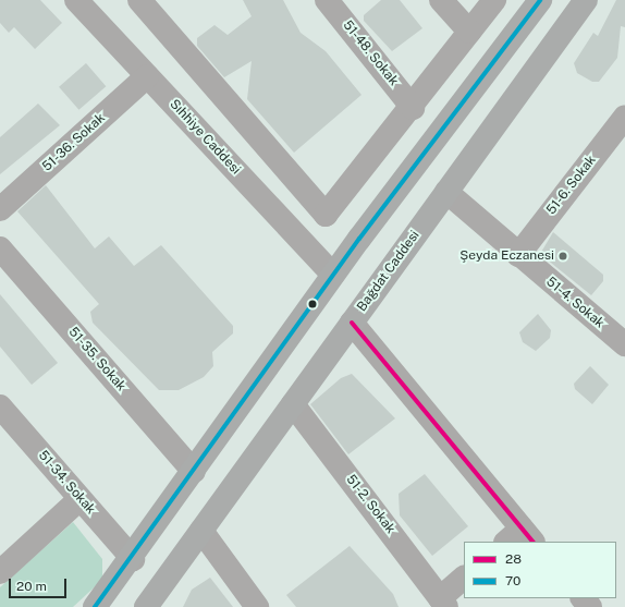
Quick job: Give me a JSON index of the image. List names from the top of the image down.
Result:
{
  "streets": {
    "main road": ["Bağdat Caddesi"],
    "street": [
      "51-48. Sokak",
      "Sıhhiye Caddesi",
      "51-36. Sokak",
      "51-6. Sokak",
      "51-4. Sokak",
      "51-35. Sokak",
      "51-34. Sokak",
      "51-2. Sokak"
    ]
  },
  "crossings": [
    ["Sıhhiye Caddesi", "51-36. Sokak"],
    ["51-6. Sokak", "51-4. Sokak"],
    ["Bağdat Caddesi", "51-4. Sokak"],
    ["Bağdat Caddesi", "51-2. Sokak"]
  ],
  "places": ["Şeyda Eczanesi"],
  "lines": ["transit line 70", "transit line 28"],
  "legend": ["28", "70"],
  "scale_bar": "20 m"
}
